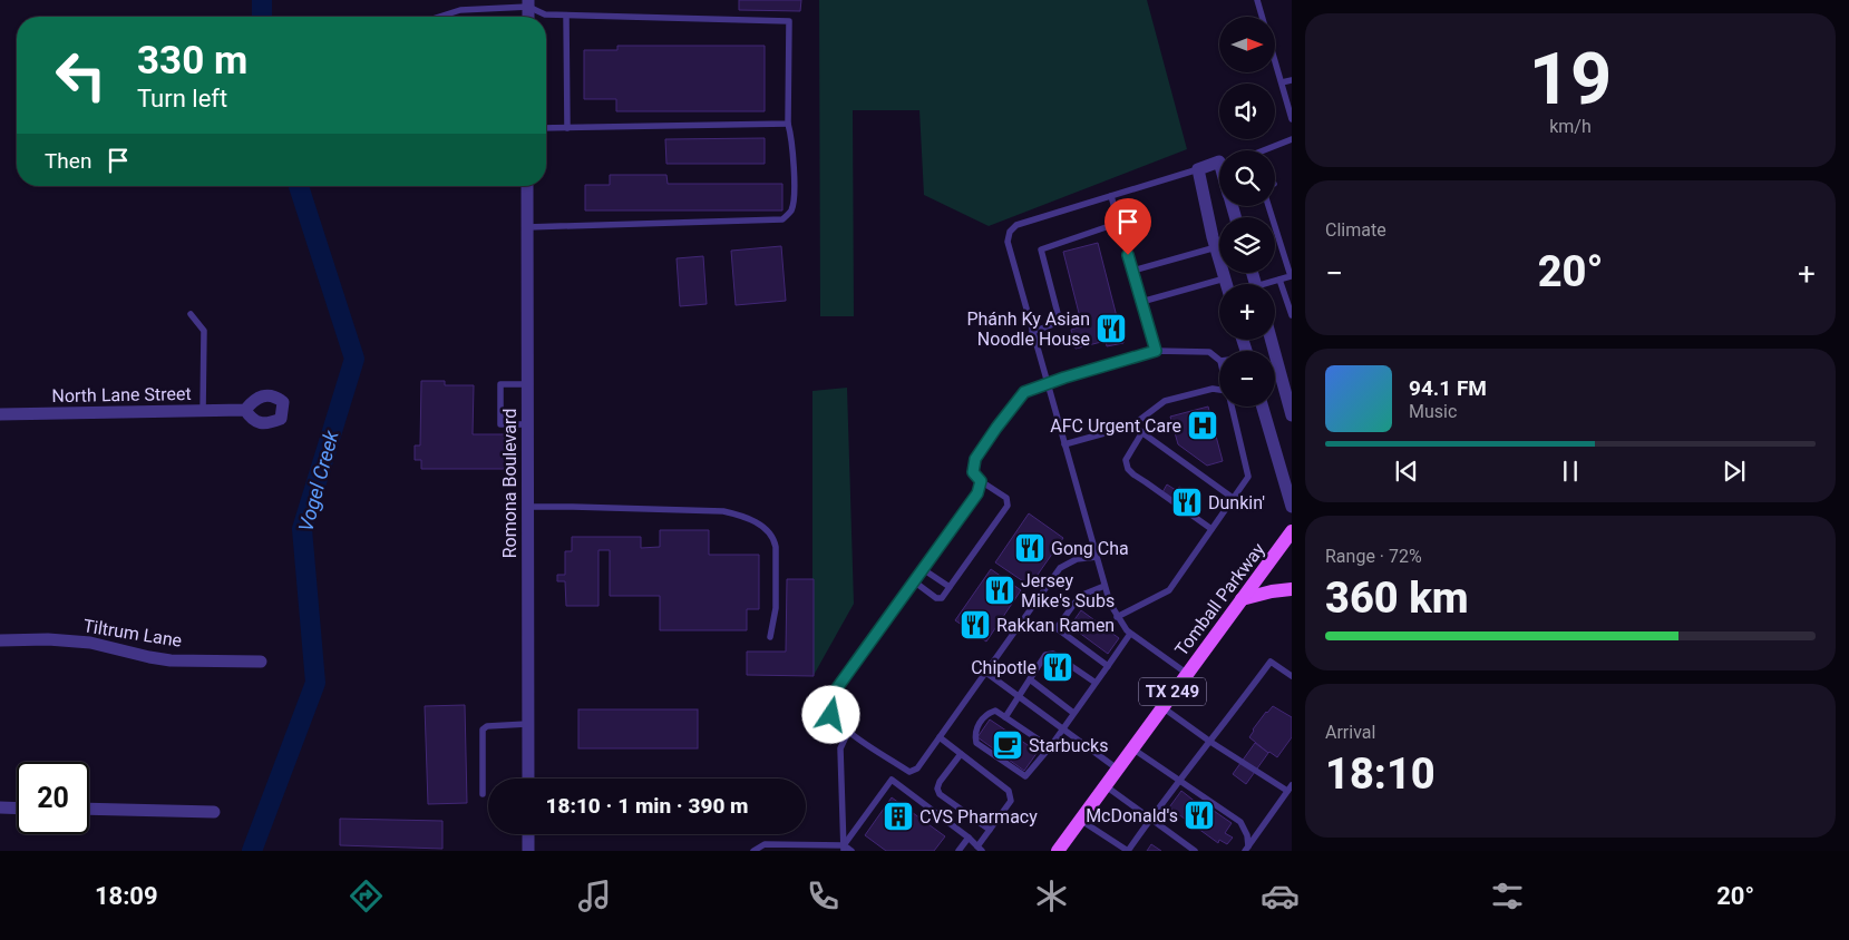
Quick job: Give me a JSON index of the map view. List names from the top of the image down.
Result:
{
  "streets": {
    "main road": ["Tomball Parkway", "TX 249"],
    "street": ["North Lane Street", "Romona Boulevard", "Tiltrum Lane"]
  },
  "water": ["Vogel Creek"],
  "places": {
    "restaurant": [
      "Phánh Ky Asian Noodle House",
      "Dunkin'",
      "Gong Cha",
      "Jersey Mike's Subs",
      "Rakkan Ramen",
      "Chipotle",
      "McDonald's"
    ],
    "hospital": ["AFC Urgent Care"],
    "cafe": ["Starbucks"],
    "building": ["CVS Pharmacy"]
  },
  "north": "right",
  "page": {
    "tile": [
      ["19", "km/h"],
      "Climate",
      ["Range · 72%", "360 km"],
      ["Arrival", "18:10"]
    ],
    "map_buttons": ["+", "−"],
    "turn": ["330 m", "Turn left"],
    "then": "Then",
    "heat": ["−", "20°", "+"],
    "song": ["94.1 FM", "Music"],
    "limit": "20",
    "trip": "18:10 · 1 min · 390 m",
    "tabs": ["18:09", "20°"]
  }
}
